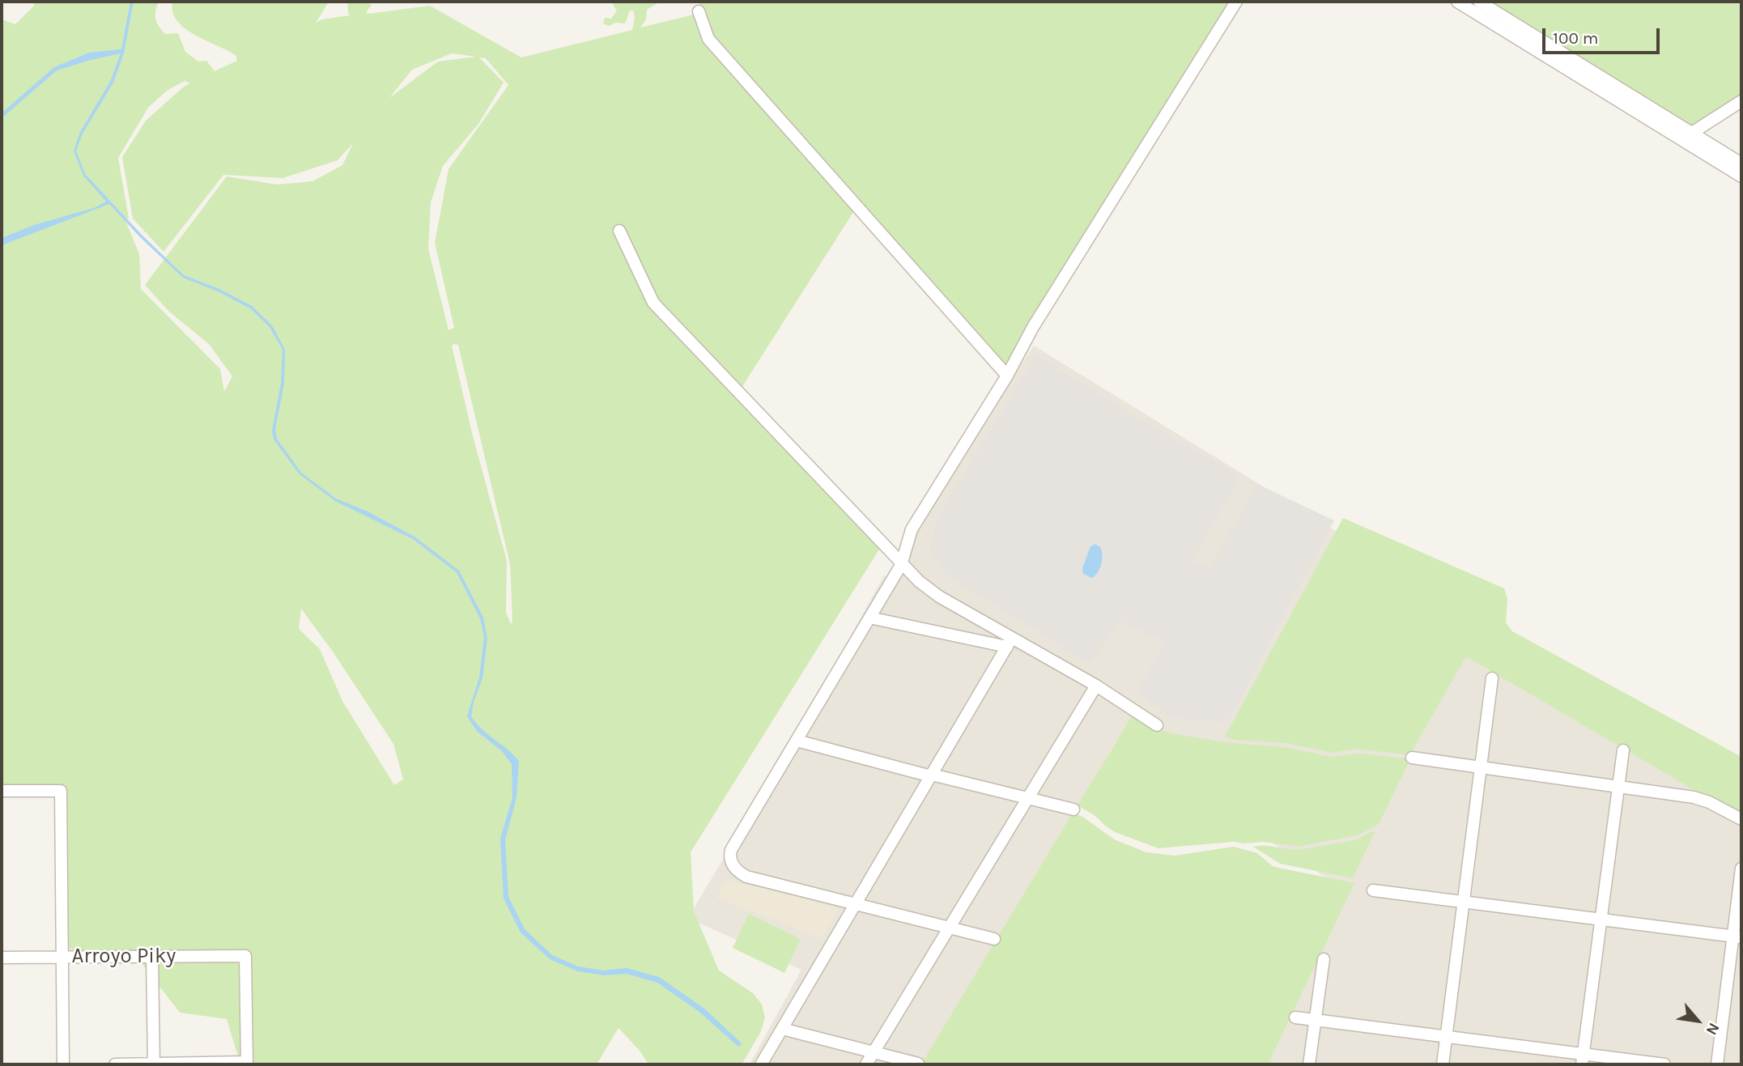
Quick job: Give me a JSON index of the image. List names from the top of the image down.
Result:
{
  "streets": {
    "street": ["Arroyo Piky"]
  },
  "scale_bar": "100 m",
  "north": "bottom right"
}
